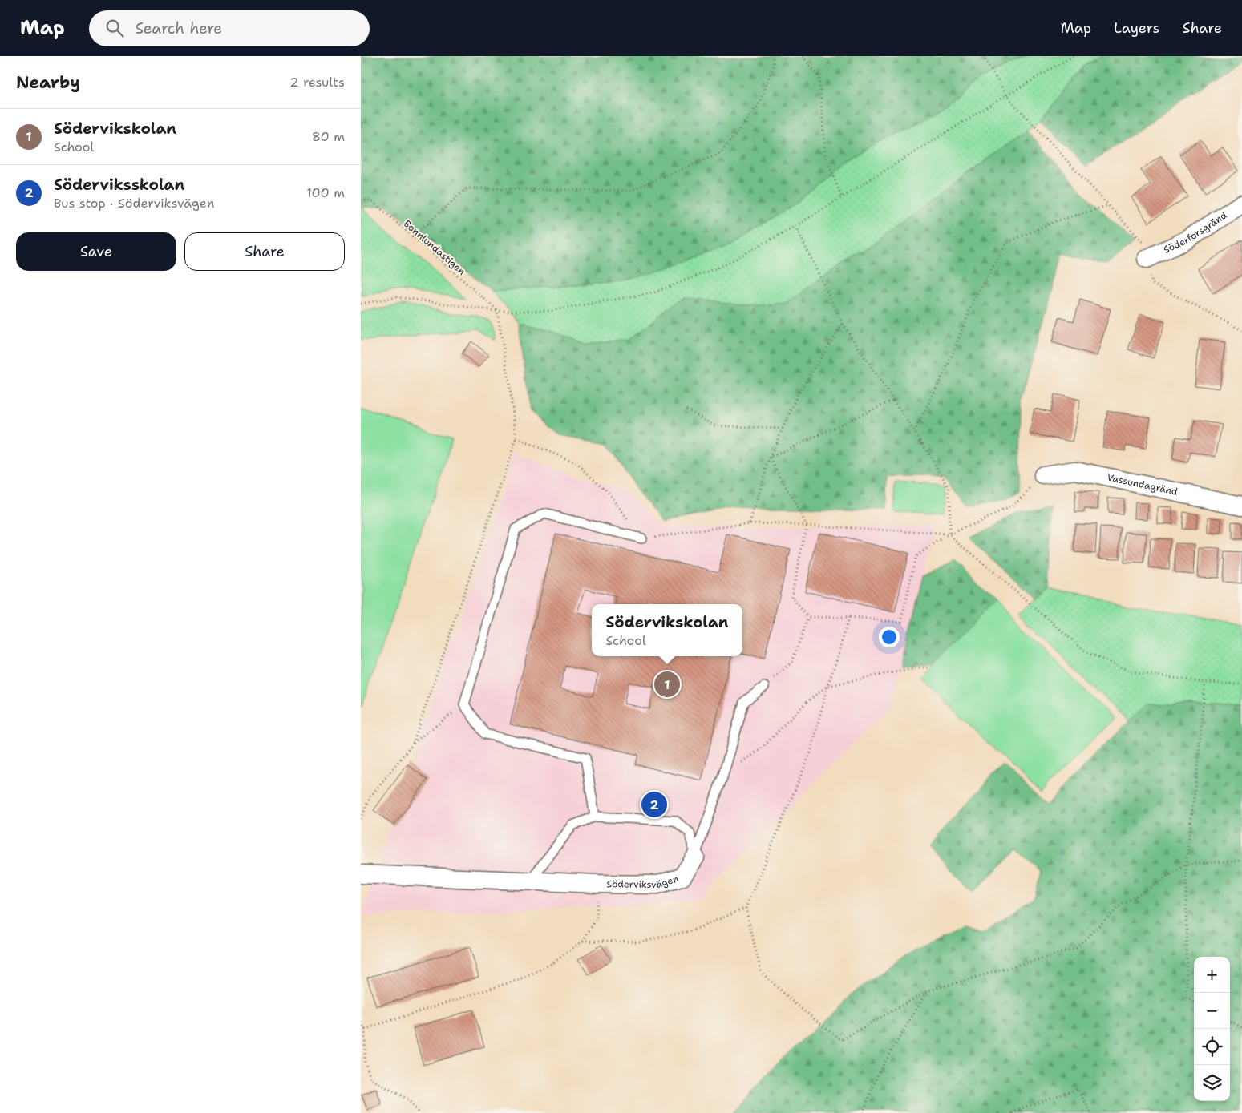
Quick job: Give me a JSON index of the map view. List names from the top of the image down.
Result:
{
  "streets": {
    "street": ["Söderforsgränd", "Vassundagränd", "Söderviksvägen"],
    "path": ["Bonnlundastigen"]
  },
  "page": {
    "header": "Map",
    "search": "Search here",
    "nav": ["Map", "Layers", "Share"],
    "heading": ["Nearby", "2 results"],
    "list": [
      {
        "mark": "1",
        "name": "Södervikskolan",
        "note": "School",
        "value": "80 m"
      },
      {
        "mark": "2",
        "name": "Söderviksskolan",
        "note": "Bus stop · Söderviksvägen",
        "value": "100 m"
      }
    ],
    "buttons": ["Save", "Share"],
    "popup": ["Södervikskolan", "School"],
    "pins": ["1", "2"],
    "map_buttons": ["+", "−"]
  }
}
